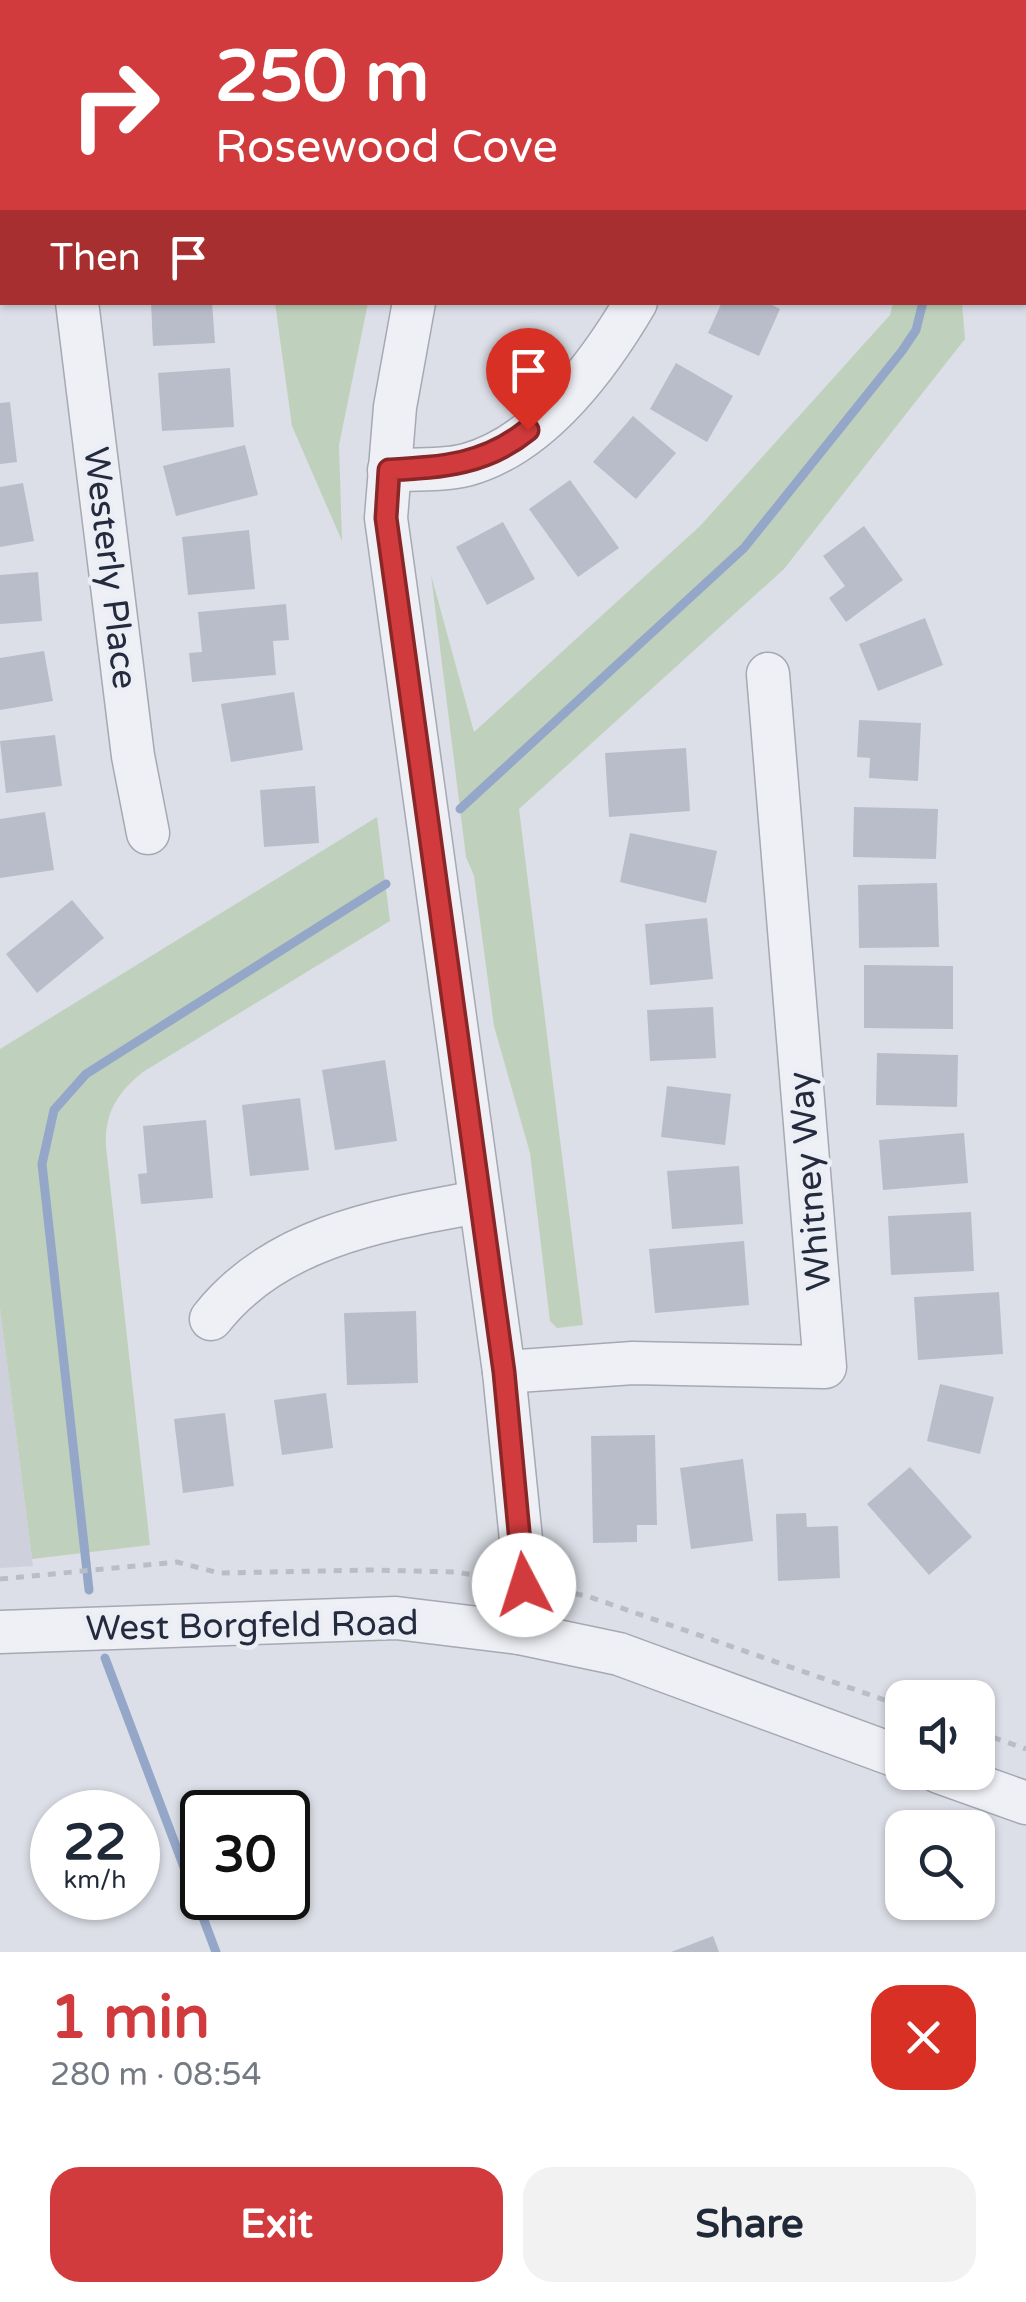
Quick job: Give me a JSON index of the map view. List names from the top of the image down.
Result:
{
  "streets": {
    "street": ["Westerly Place", "Whitney Way", "West Borgfeld Road"]
  },
  "page": {
    "turn": ["250 m", "Rosewood Cove"],
    "then": "Then",
    "speed": "22 km/h",
    "limit": "30",
    "heading": ["1 min", "280 m · 08:54"],
    "buttons": ["Exit", "Share"]
  }
}
